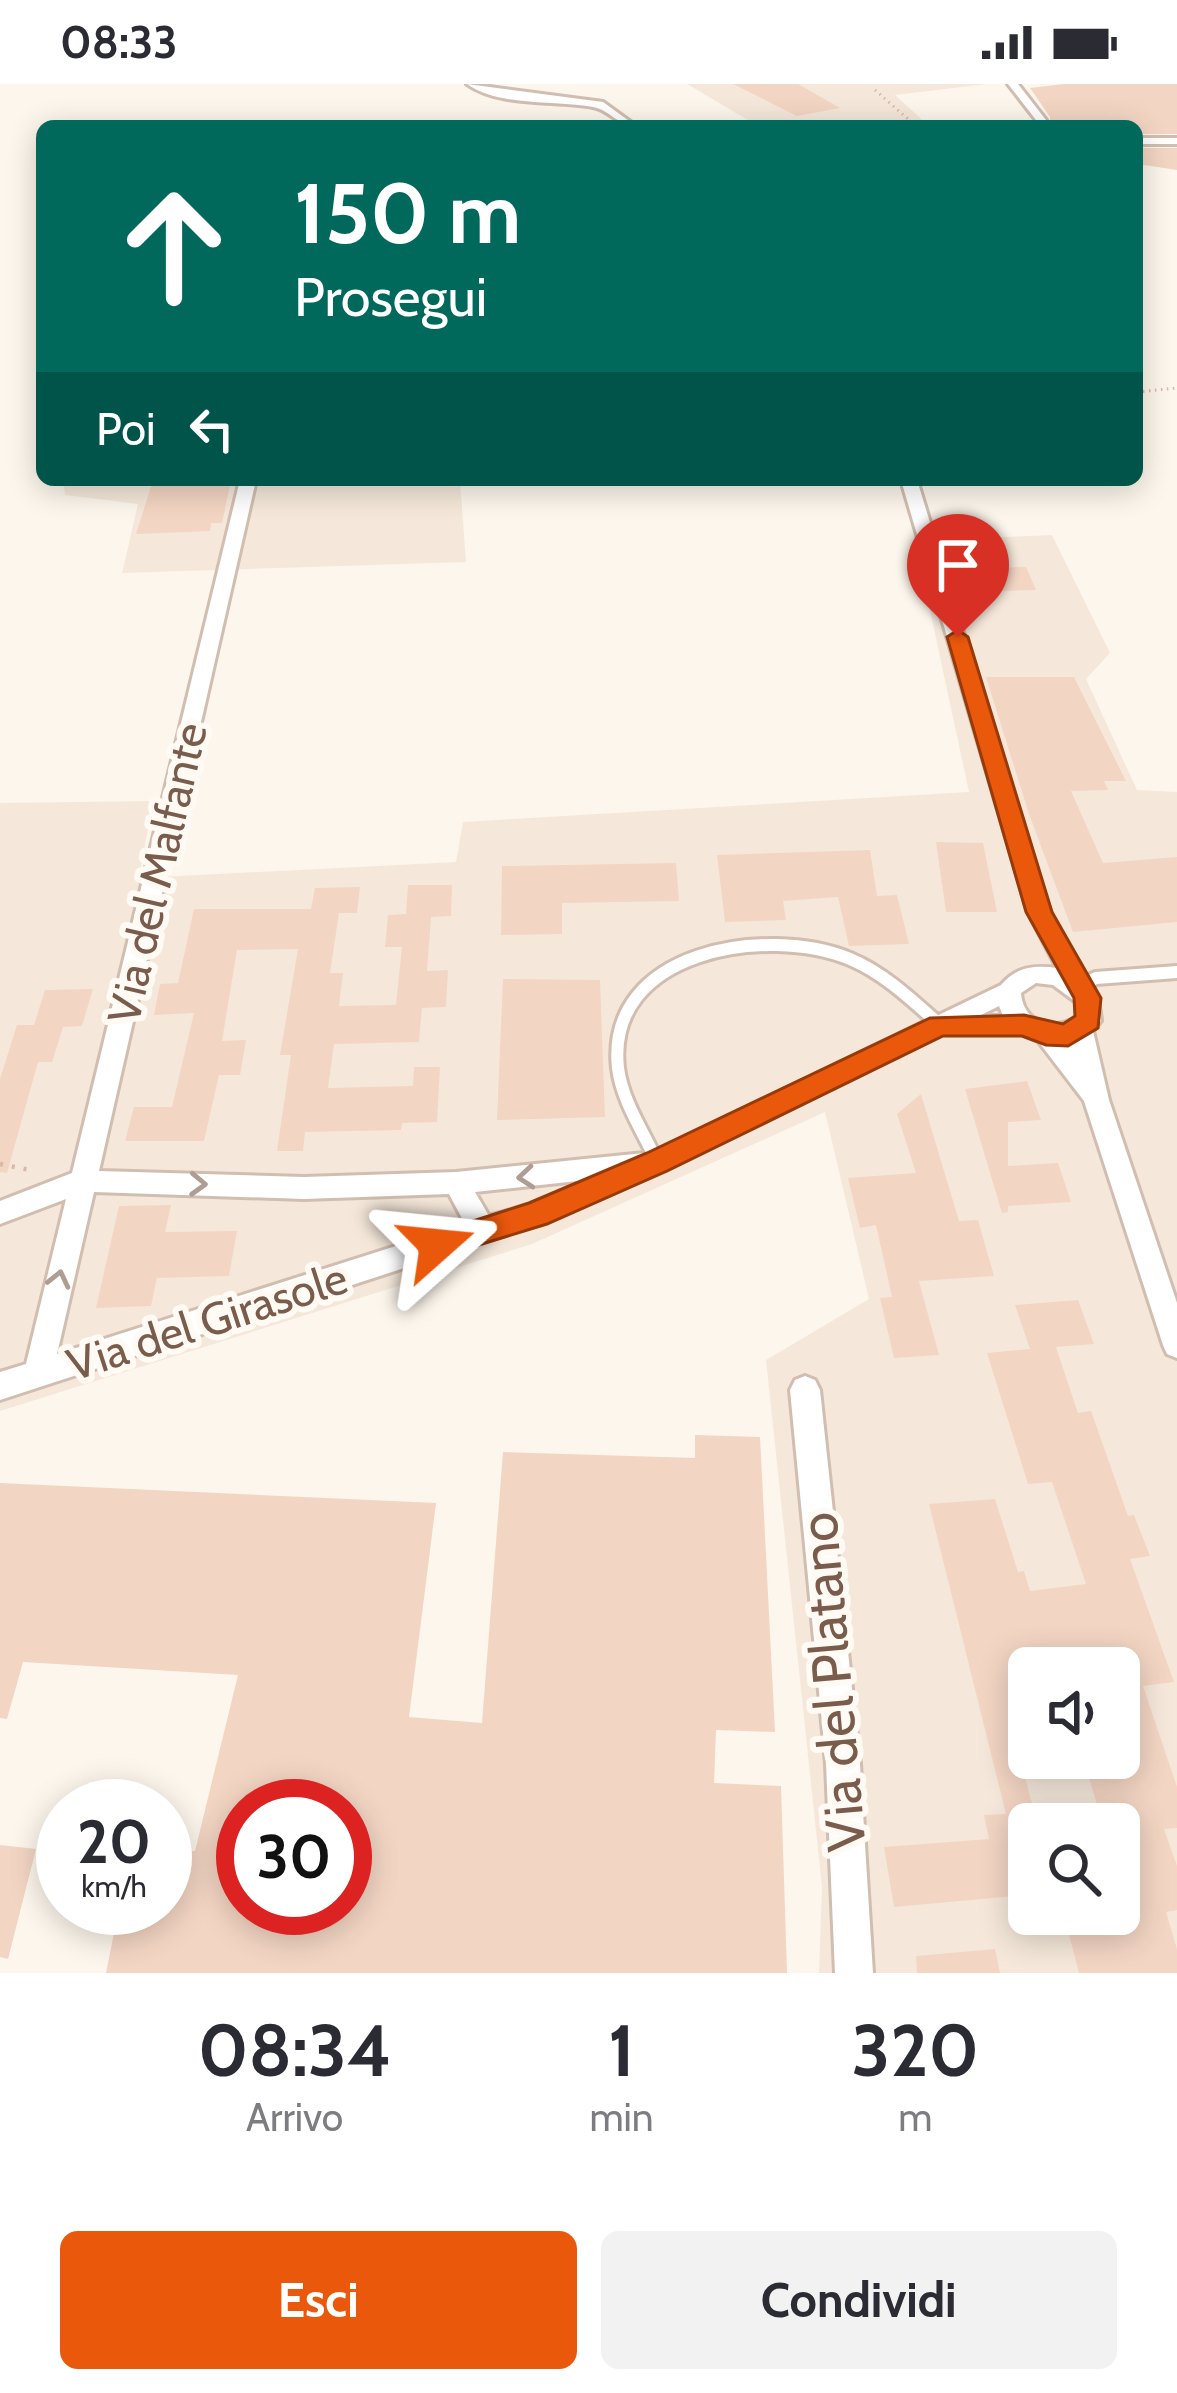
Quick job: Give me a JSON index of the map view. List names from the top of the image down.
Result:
{
  "streets": {
    "street": ["Via del Malfante", "Via del Girasole", "Via del Platano"]
  },
  "crossings": [
    ["Via del Malfante", "Via del Girasole"]
  ],
  "page": {
    "status": "08:33",
    "turn": ["150 m", "Prosegui"],
    "then": "Poi",
    "speed": "20 km/h",
    "limit": "30",
    "eta": [
      "08:34",
      "Arrivo",
      "1",
      "min",
      "320",
      "m"
    ],
    "buttons": ["Esci", "Condividi"]
  }
}
